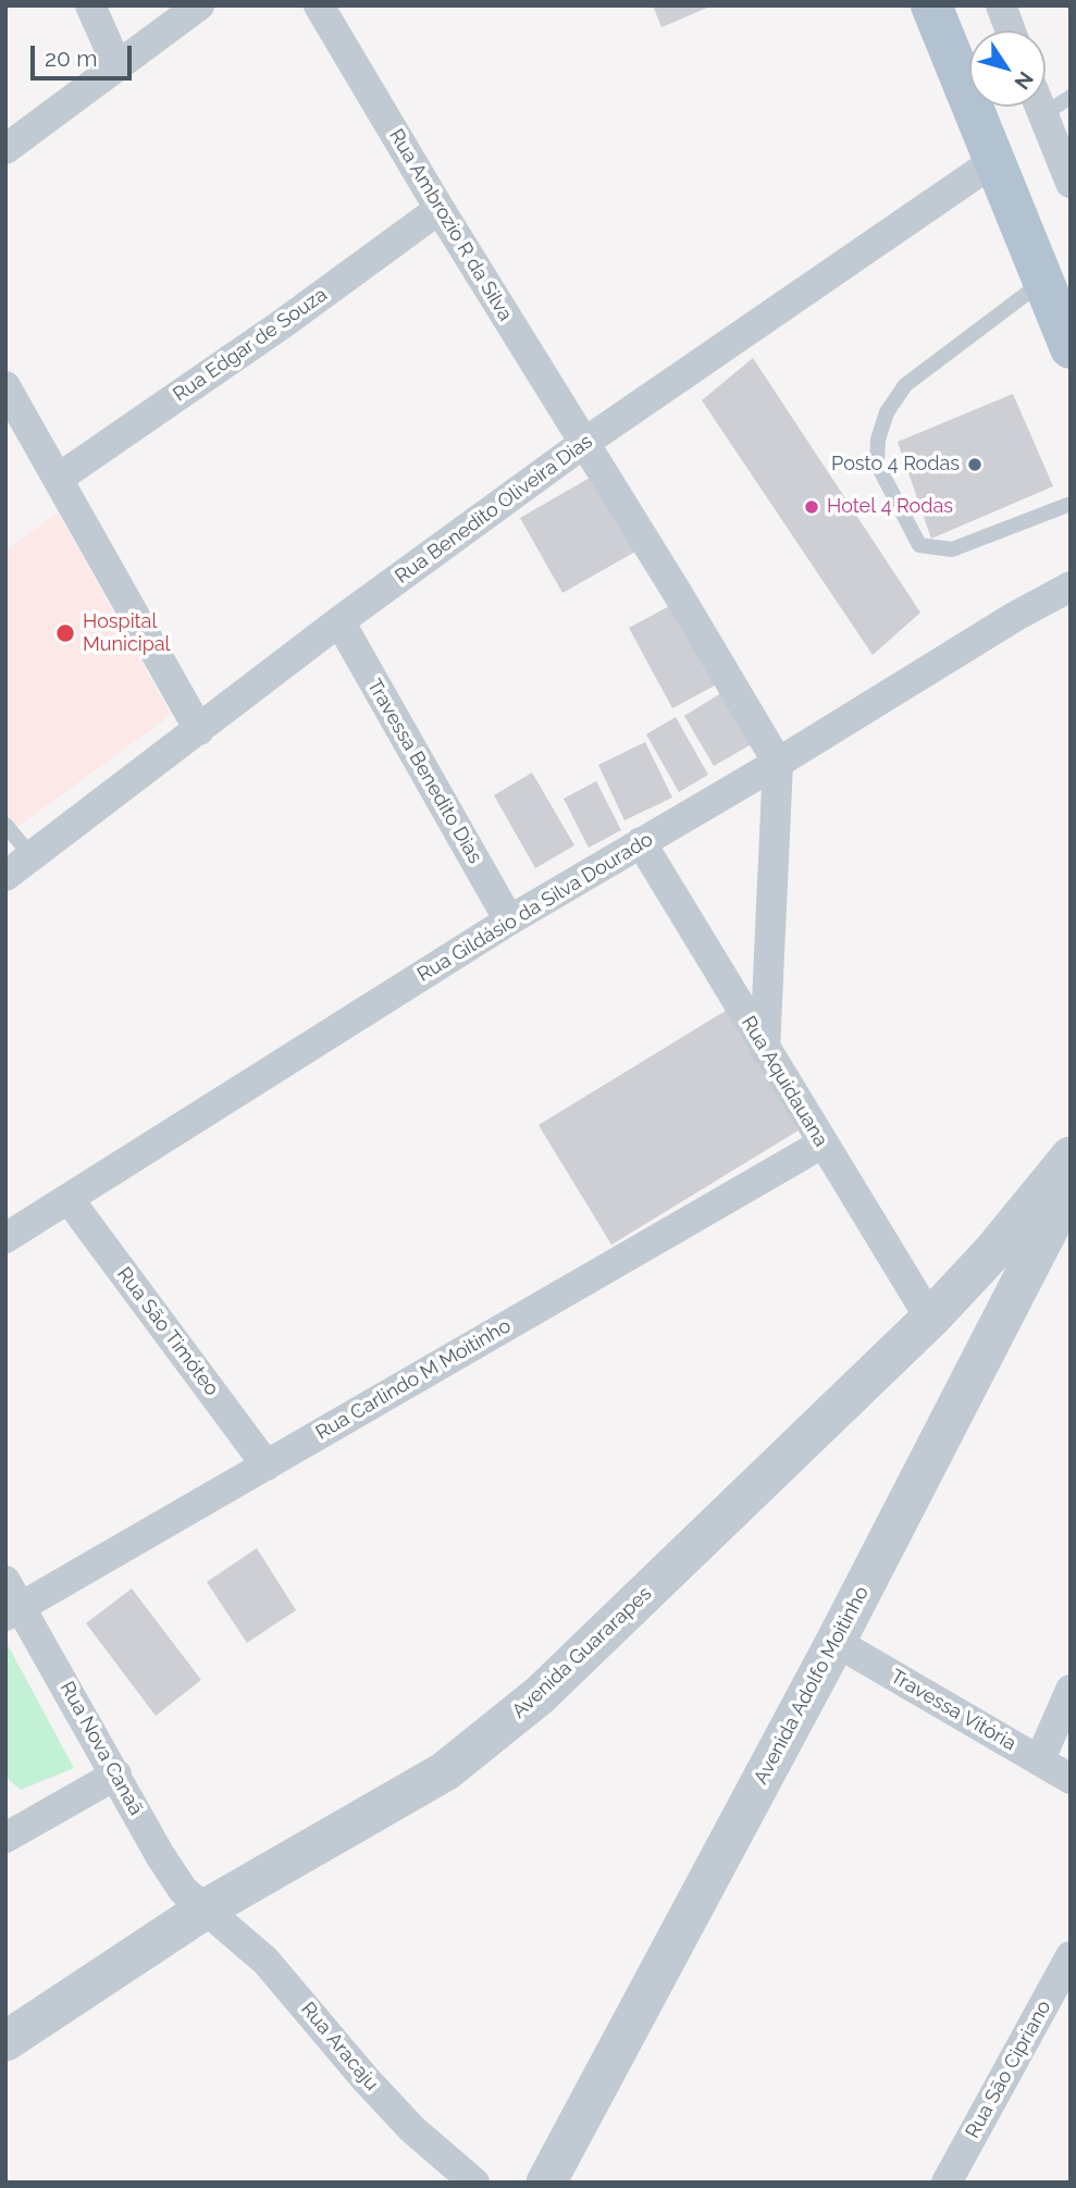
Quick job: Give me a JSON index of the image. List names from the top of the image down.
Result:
{
  "streets": {
    "street": [
      "Rua Ambrozio R da Silva",
      "Rua Edgar de Souza",
      "Rua Benedito Oliveira Dias",
      "Travessa Benedito Dias",
      "Rua Gildásio da Silva Dourado",
      "Rua Aquidauana",
      "Rua São Timóteo",
      "Rua Carlindo M Moitinho",
      "Avenida Guararapes",
      "Avenida Adolfo Moitinho",
      "Travessa Vitória",
      "Rua Nova Canaã",
      "Rua Aracaju",
      "Rua São Cipriano"
    ]
  },
  "crossings": [
    ["Rua Ambrozio R da Silva", "Rua Edgar de Souza"],
    ["Rua Ambrozio R da Silva", "Rua Benedito Oliveira Dias"],
    ["Rua Benedito Oliveira Dias", "Travessa Benedito Dias"],
    ["Travessa Benedito Dias", "Rua Gildásio da Silva Dourado"],
    ["Rua Gildásio da Silva Dourado", "Rua Aquidauana"],
    ["Rua Gildásio da Silva Dourado", "Rua São Timóteo"],
    ["Rua Aquidauana", "Rua Carlindo M Moitinho"],
    ["Rua Aquidauana", "Avenida Guararapes"],
    ["Rua São Timóteo", "Rua Carlindo M Moitinho"],
    ["Rua Carlindo M Moitinho", "Rua Nova Canaã"],
    ["Avenida Guararapes", "Rua Nova Canaã"],
    ["Avenida Guararapes", "Rua Aracaju"],
    ["Avenida Adolfo Moitinho", "Travessa Vitória"],
    ["Rua Nova Canaã", "Rua Aracaju"]
  ],
  "places": ["Posto 4 Rodas", "Hotel 4 Rodas", "Hospital Municipal"],
  "scale_bar": "20 m",
  "north": "bottom right"
}
